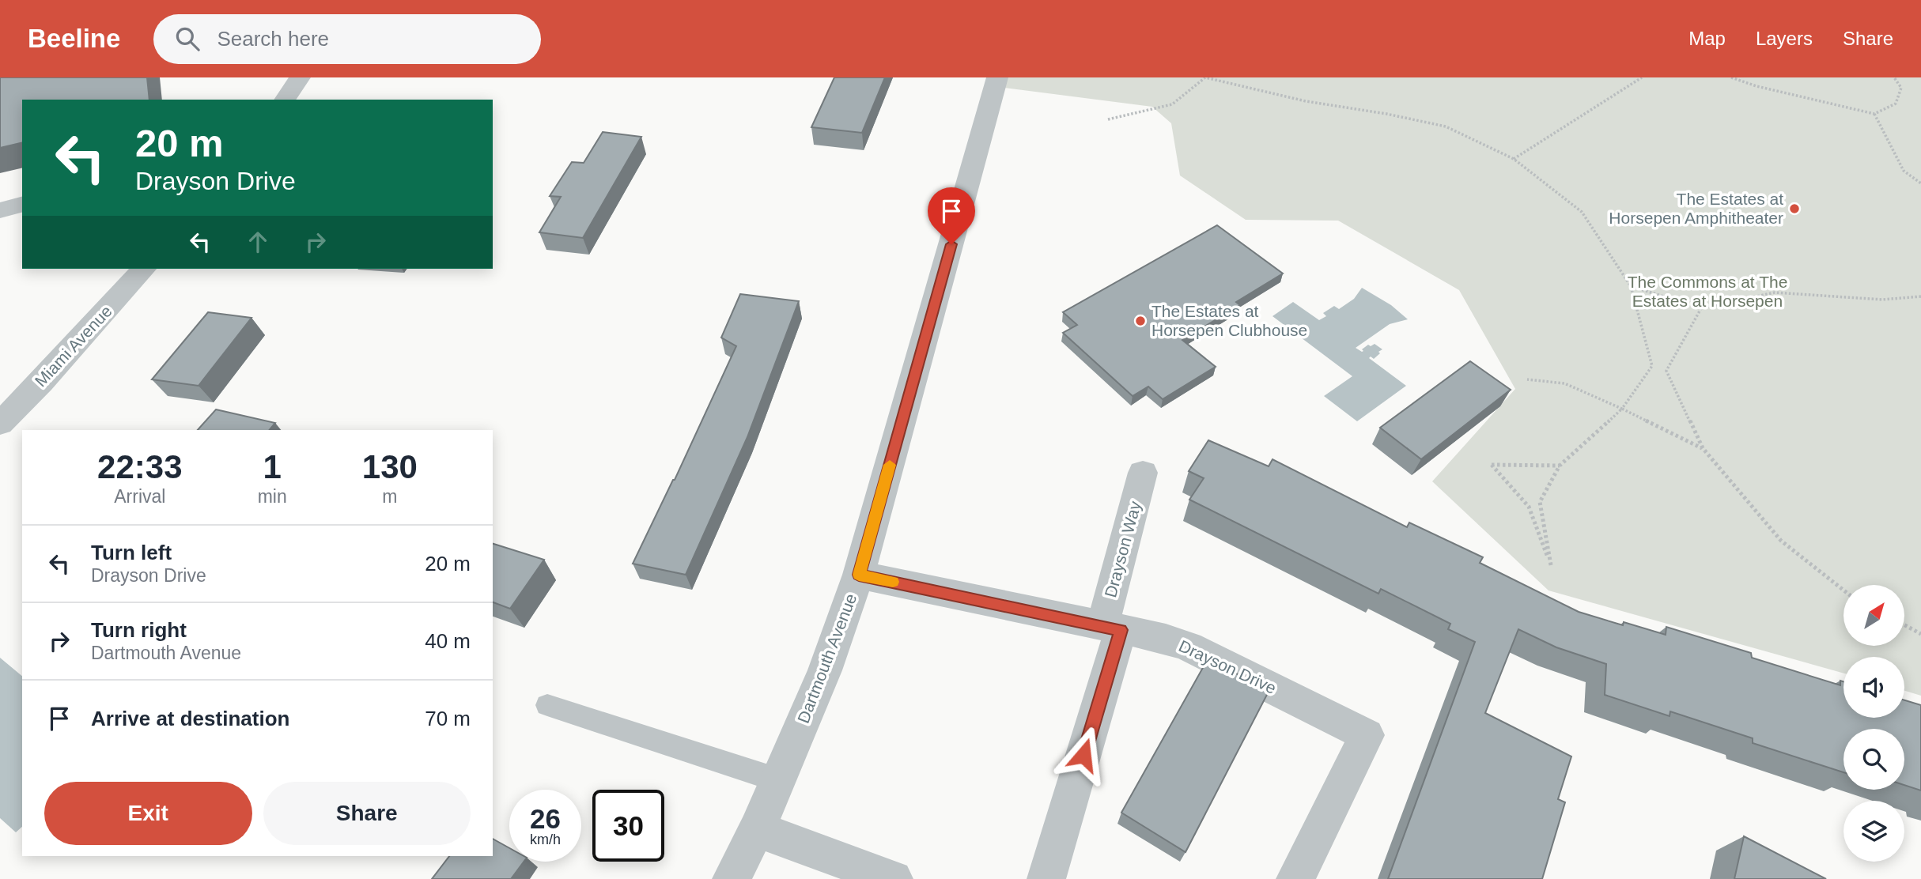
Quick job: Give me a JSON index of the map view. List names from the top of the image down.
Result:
{
  "streets": {
    "street": [
      "Miami Avenue",
      "Drayson Way",
      "Dartmouth Avenue",
      "Drayson Drive"
    ]
  },
  "crossings": [
    ["Drayson Way", "Drayson Drive"],
    ["Dartmouth Avenue", "Drayson Drive"]
  ],
  "parks": ["The Commons at The Estates at Horsepen"],
  "places": ["The Estates at Horsepen Amphitheater", "The Estates at Horsepen Clubhouse"],
  "north": "top right",
  "page": {
    "header": "Beeline",
    "search": "Search here",
    "nav": ["Map", "Layers", "Share"],
    "turn": ["20 m", "Drayson Drive"],
    "eta": [
      "22:33",
      "Arrival",
      "1",
      "min",
      "130",
      "m"
    ],
    "list": [
      {
        "name": "Turn left",
        "note": "Drayson Drive",
        "value": "20 m"
      },
      {
        "name": "Turn right",
        "note": "Dartmouth Avenue",
        "value": "40 m"
      },
      {
        "name": "Arrive at destination",
        "value": "70 m"
      }
    ],
    "buttons": ["Exit", "Share"],
    "speed": "26 km/h",
    "limit": "30"
  }
}
